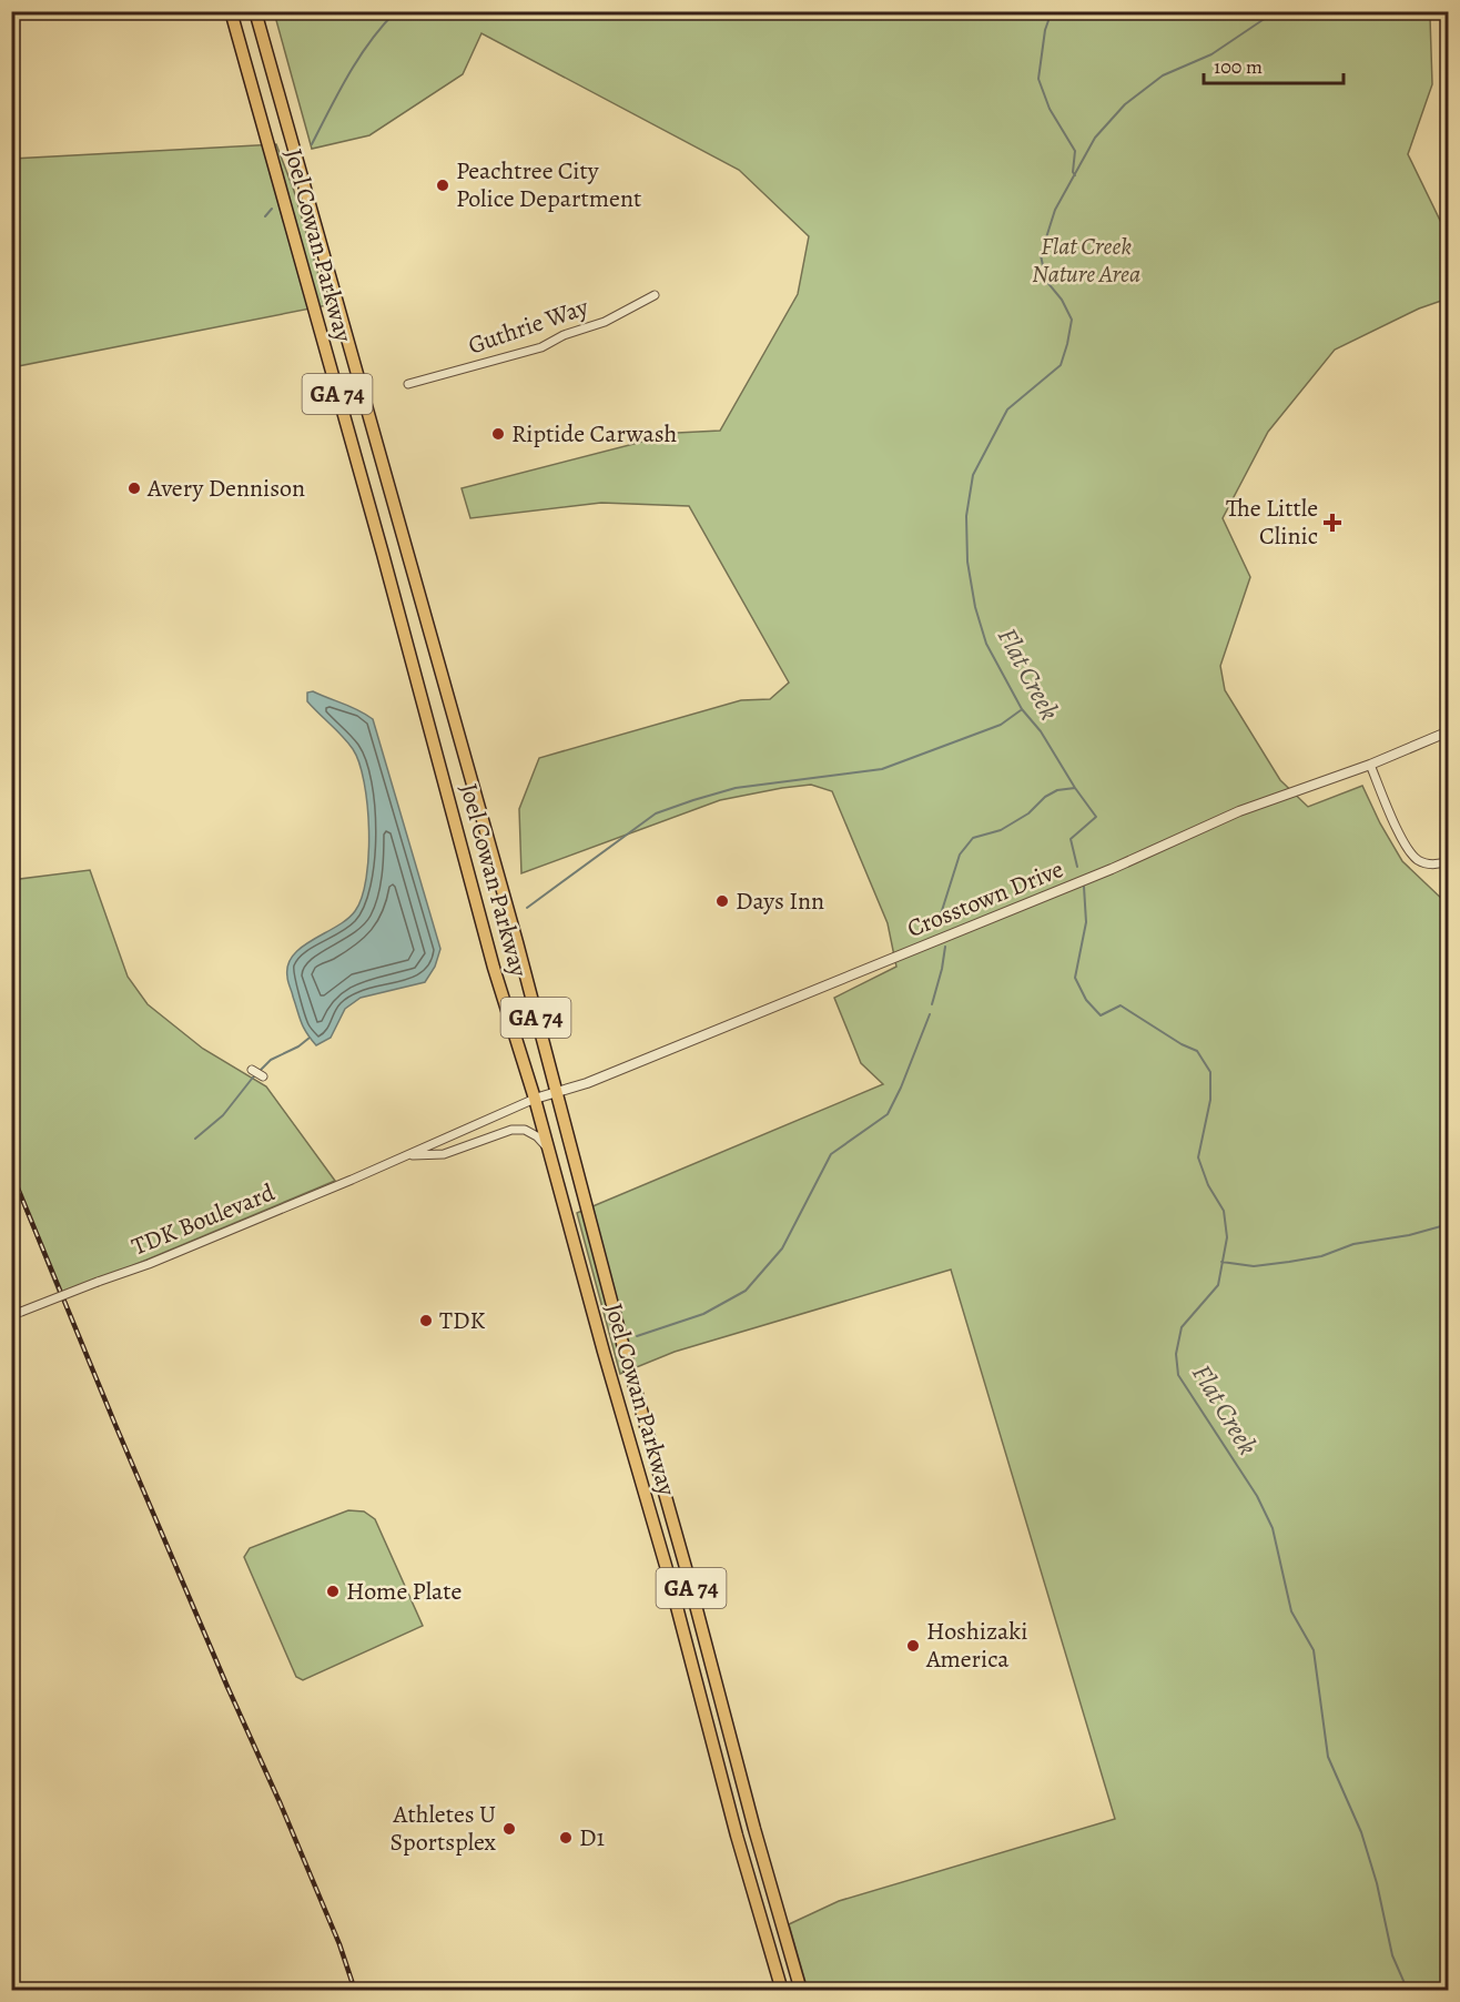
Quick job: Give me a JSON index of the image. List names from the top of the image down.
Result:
{
  "streets": {
    "main road": ["Joel Cowan Parkway", "GA 74"],
    "street": ["Guthrie Way", "Crosstown Drive", "TDK Boulevard"]
  },
  "crossings": [
    ["Joel Cowan Parkway", "Crosstown Drive"],
    ["Joel Cowan Parkway", "TDK Boulevard"],
    ["Crosstown Drive", "TDK Boulevard"]
  ],
  "water": ["Flat Creek"],
  "parks": ["Flat Creek Nature Area"],
  "places": {
    "other": [
      "Peachtree City Police Department",
      "Riptide Carwash",
      "Avery Dennison",
      "Days Inn",
      "TDK",
      "Home Plate",
      "Hoshizaki America",
      "Athletes U Sportsplex",
      "D1"
    ],
    "health": ["The Little Clinic"]
  },
  "scale_bar": "100 m"
}
